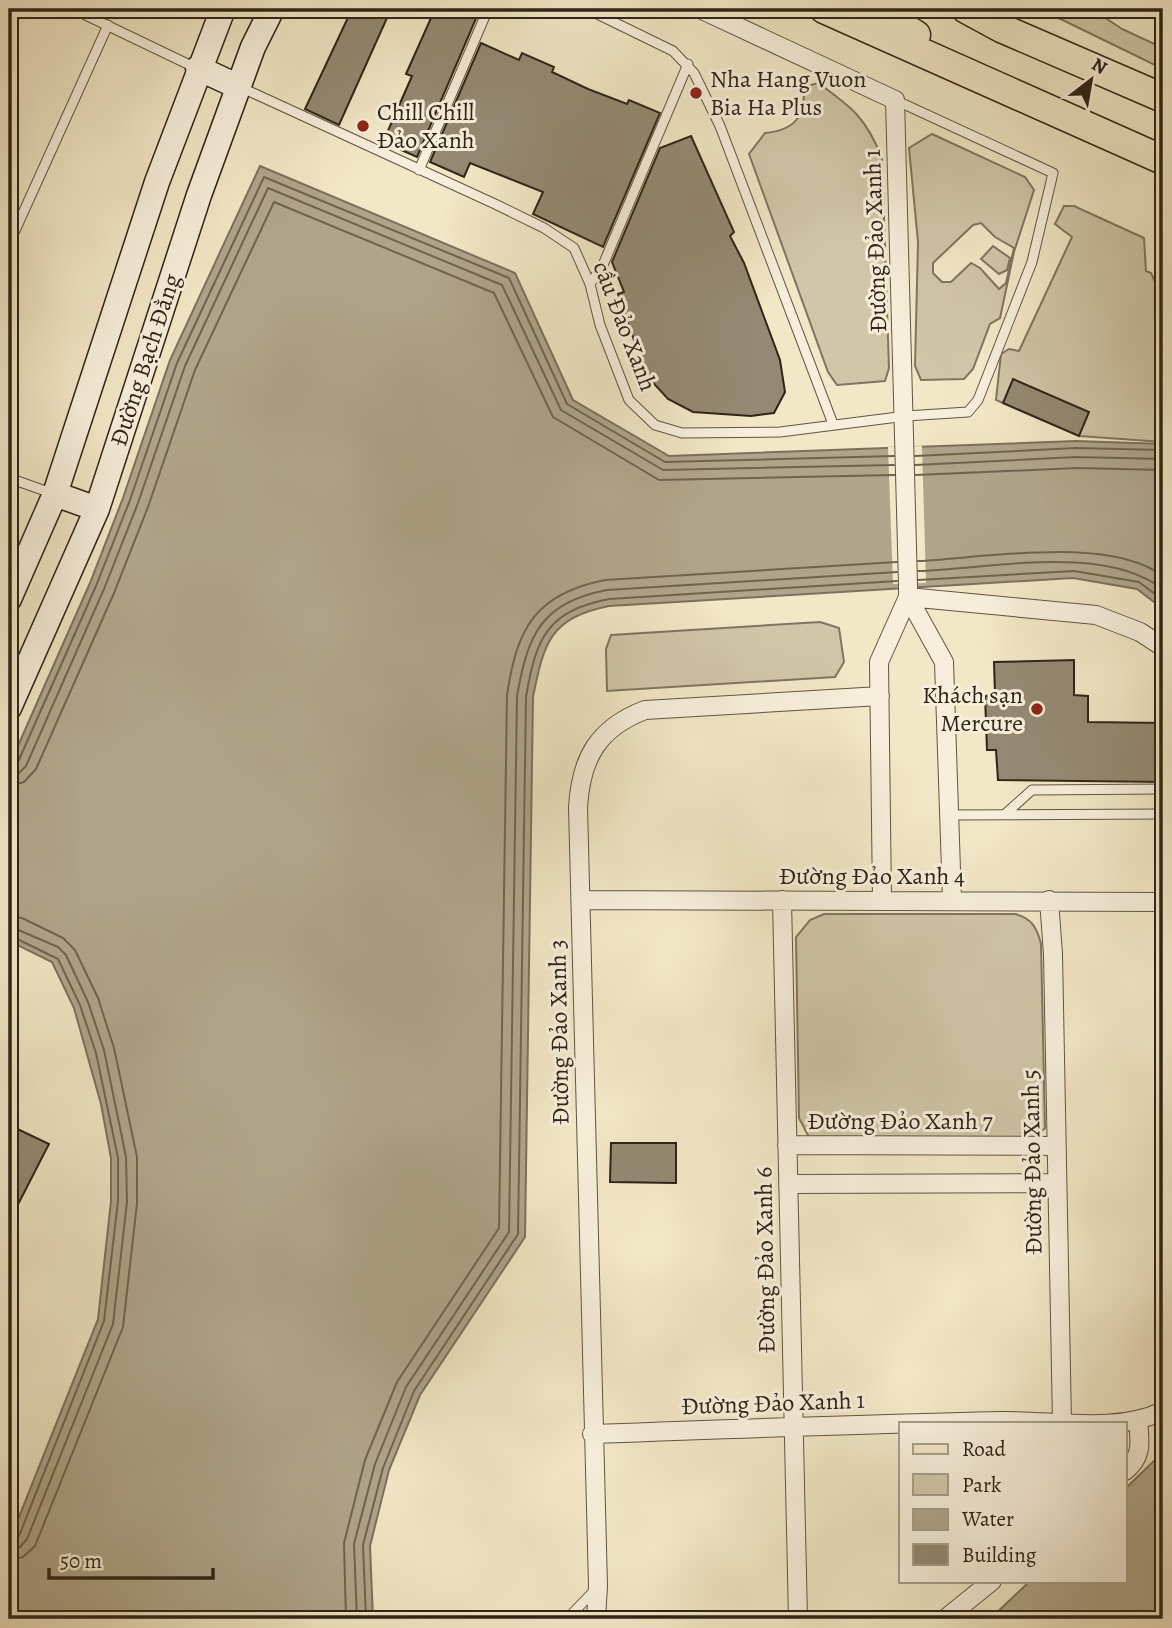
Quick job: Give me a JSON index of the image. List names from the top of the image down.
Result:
{
  "streets": {
    "main road": ["Đường Bạch Đằng"],
    "street": [
      "Đường Đảo Xanh 1",
      "Đường Đảo Xanh 4",
      "Đường Đảo Xanh 3",
      "Đường Đảo Xanh 7",
      "Đường Đảo Xanh 5",
      "Đường Đảo Xanh 6"
    ],
    "lane": ["cầu Đảo Xanh"]
  },
  "crossings": [
    ["Đường Đảo Xanh 1", "cầu Đảo Xanh"],
    ["Đường Đảo Xanh 1", "Đường Đảo Xanh 4"],
    ["Đường Đảo Xanh 1", "Đường Đảo Xanh 3"],
    ["Đường Đảo Xanh 1", "Đường Đảo Xanh 5"],
    ["Đường Đảo Xanh 1", "Đường Đảo Xanh 6"],
    ["cầu Đảo Xanh", "Đường Bạch Đằng"],
    ["Đường Đảo Xanh 4", "Đường Đảo Xanh 3"],
    ["Đường Đảo Xanh 4", "Đường Đảo Xanh 5"],
    ["Đường Đảo Xanh 4", "Đường Đảo Xanh 6"],
    ["Đường Đảo Xanh 7", "Đường Đảo Xanh 5"],
    ["Đường Đảo Xanh 7", "Đường Đảo Xanh 6"]
  ],
  "places": ["Nha Hang Vuon Bia Ha Plus", "Chill Chill Đảo Xanh", "Khách sạn Mercure"],
  "legend": [
    "Road",
    "Park",
    "Water",
    "Building"
  ],
  "scale_bar": "50 m",
  "north": "top right"
}
